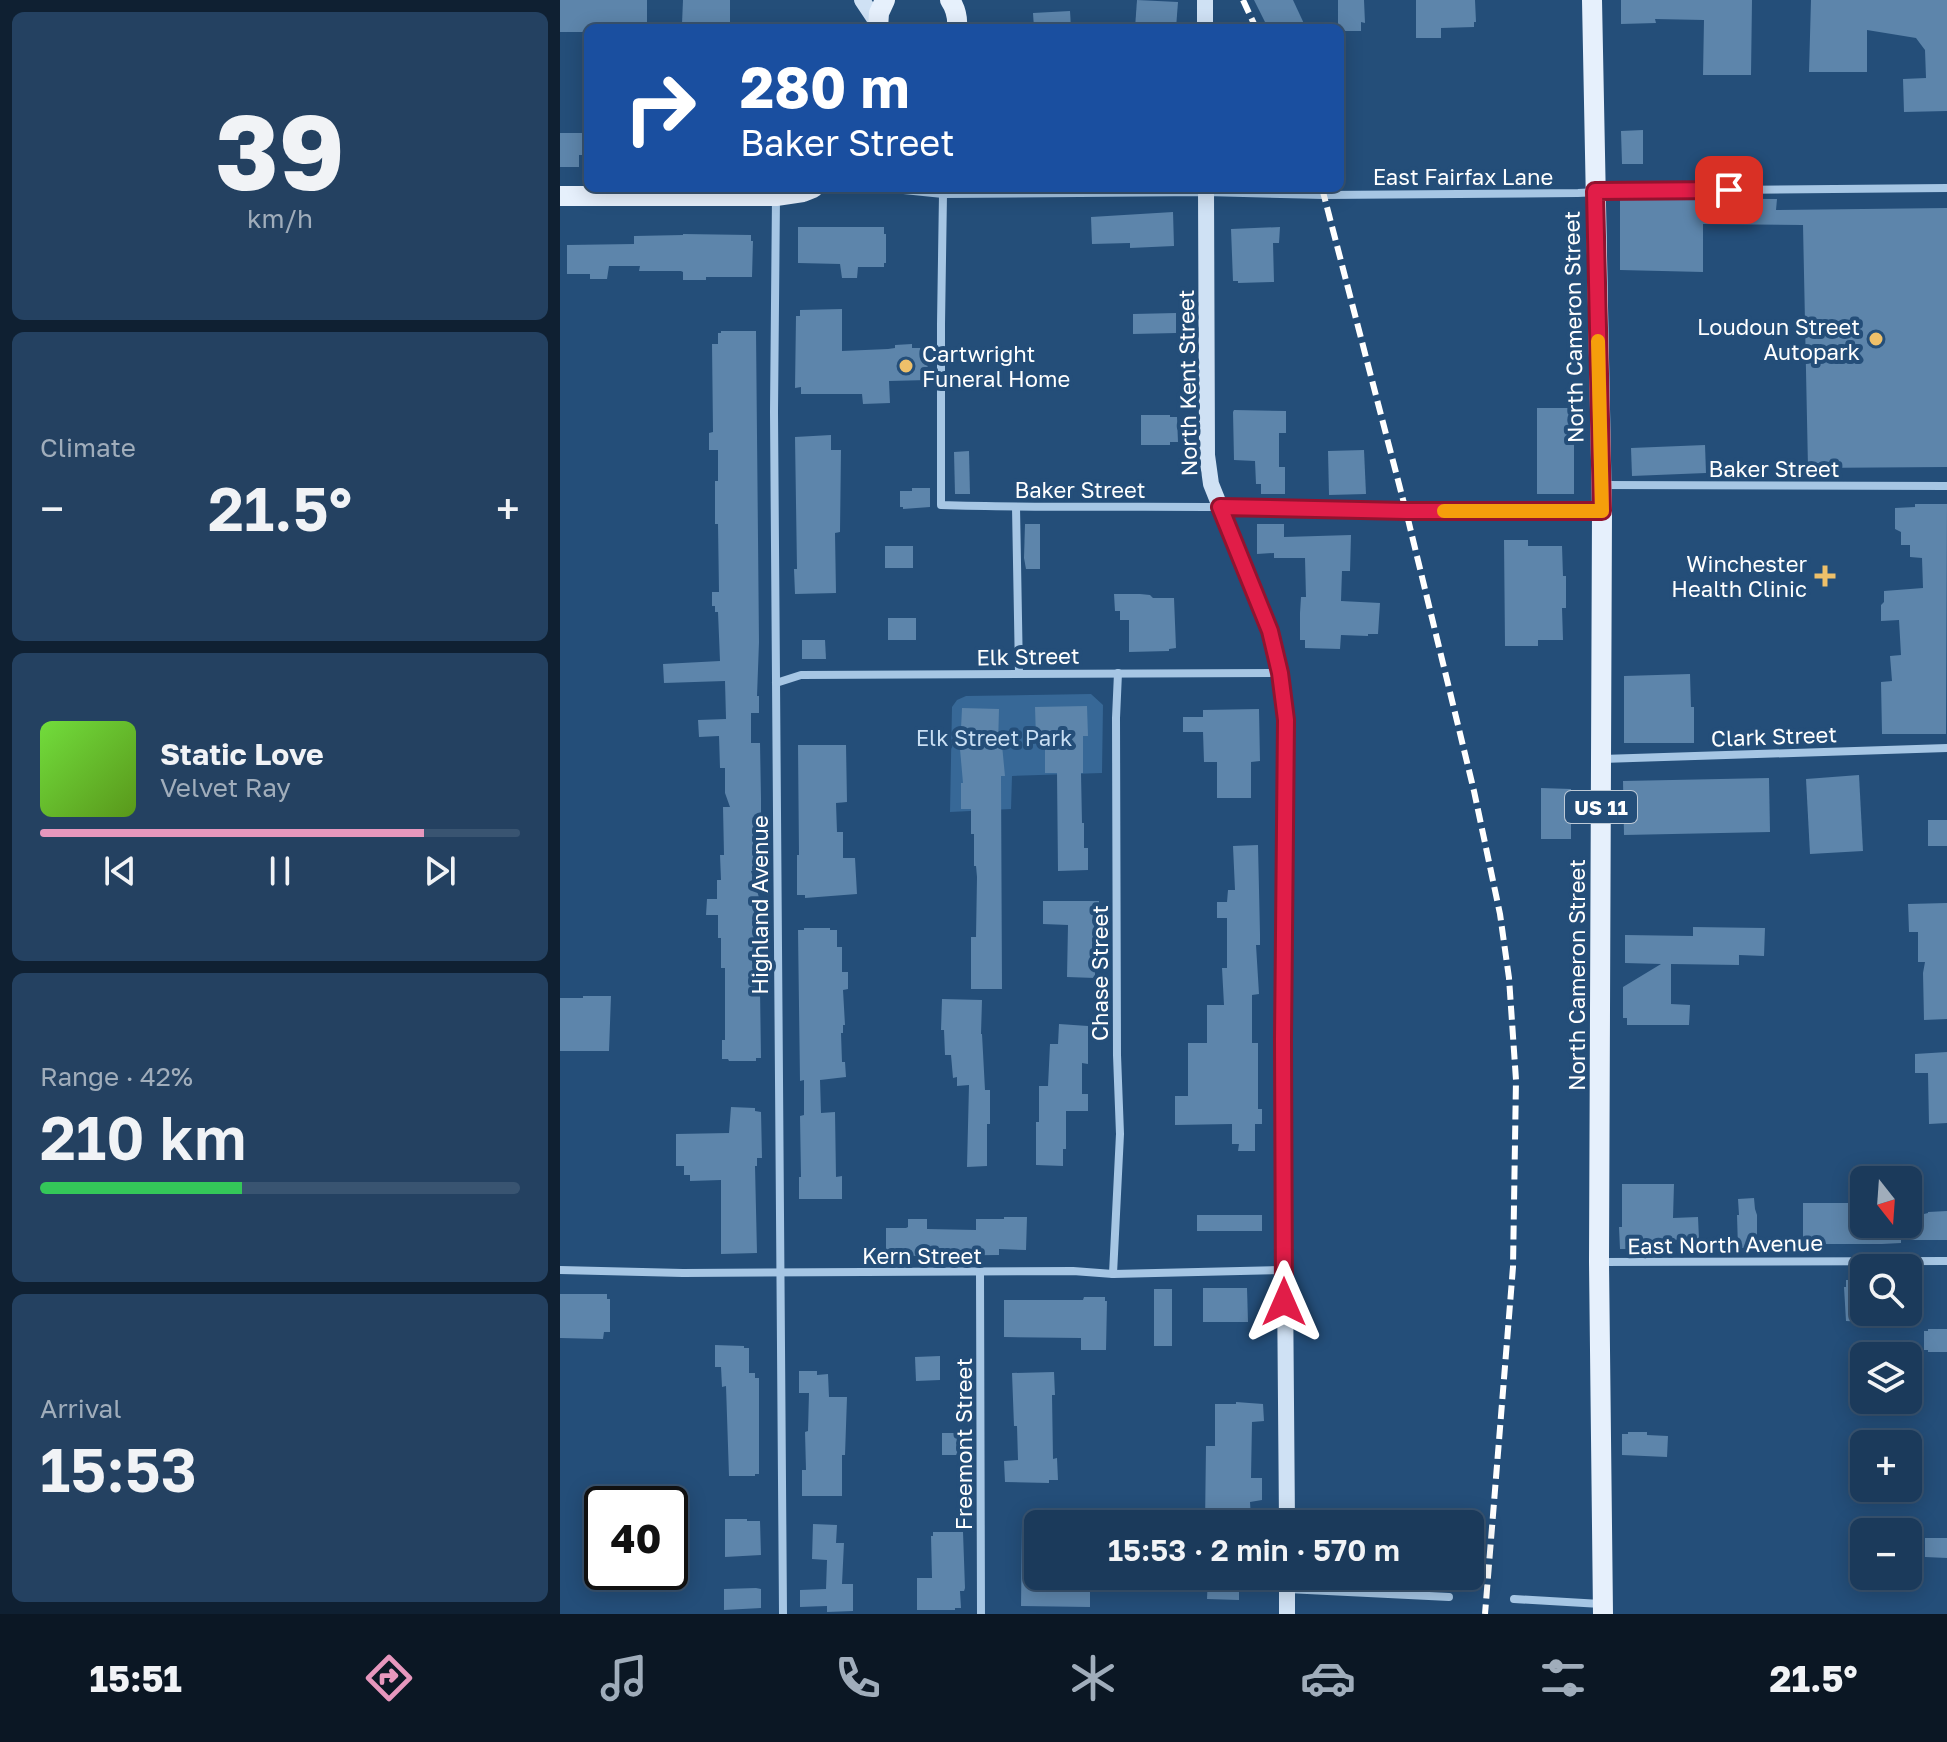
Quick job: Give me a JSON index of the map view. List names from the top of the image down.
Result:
{
  "streets": {
    "main road": ["North Cameron Street", "US 11"],
    "street": [
      "East Fairfax Lane",
      "North Kent Street",
      "Baker Street",
      "Elk Street",
      "Clark Street",
      "Highland Avenue",
      "Chase Street",
      "East North Avenue",
      "Kern Street",
      "Freemont Street"
    ]
  },
  "crossings": [
    ["East Fairfax Lane", "North Cameron Street"],
    ["East Fairfax Lane", "Baker Street"],
    ["North Cameron Street", "Baker Street"],
    ["North Cameron Street", "Clark Street"],
    ["North Cameron Street", "East North Avenue"],
    ["North Kent Street", "Baker Street"],
    ["North Kent Street", "Elk Street"],
    ["North Kent Street", "Kern Street"],
    ["Elk Street", "Highland Avenue"],
    ["Elk Street", "Chase Street"],
    ["Highland Avenue", "Kern Street"],
    ["Chase Street", "Kern Street"],
    ["Kern Street", "Freemont Street"]
  ],
  "parks": ["Elk Street Park"],
  "places": {
    "other": ["Loudoun Street Autopark", "Cartwright Funeral Home"],
    "health": ["Winchester Health Clinic"]
  },
  "north": "bottom",
  "page": {
    "tile": [
      ["39", "km/h"],
      "Climate",
      ["Range · 42%", "210 km"],
      ["Arrival", "15:53"]
    ],
    "turn": ["280 m", "Baker Street"],
    "heat": ["−", "21.5°", "+"],
    "song": ["Static Love", "Velvet Ray"],
    "map_buttons": ["+", "−"],
    "limit": "40",
    "trip": "15:53 · 2 min · 570 m",
    "tabs": ["15:51", "21.5°"]
  }
}
